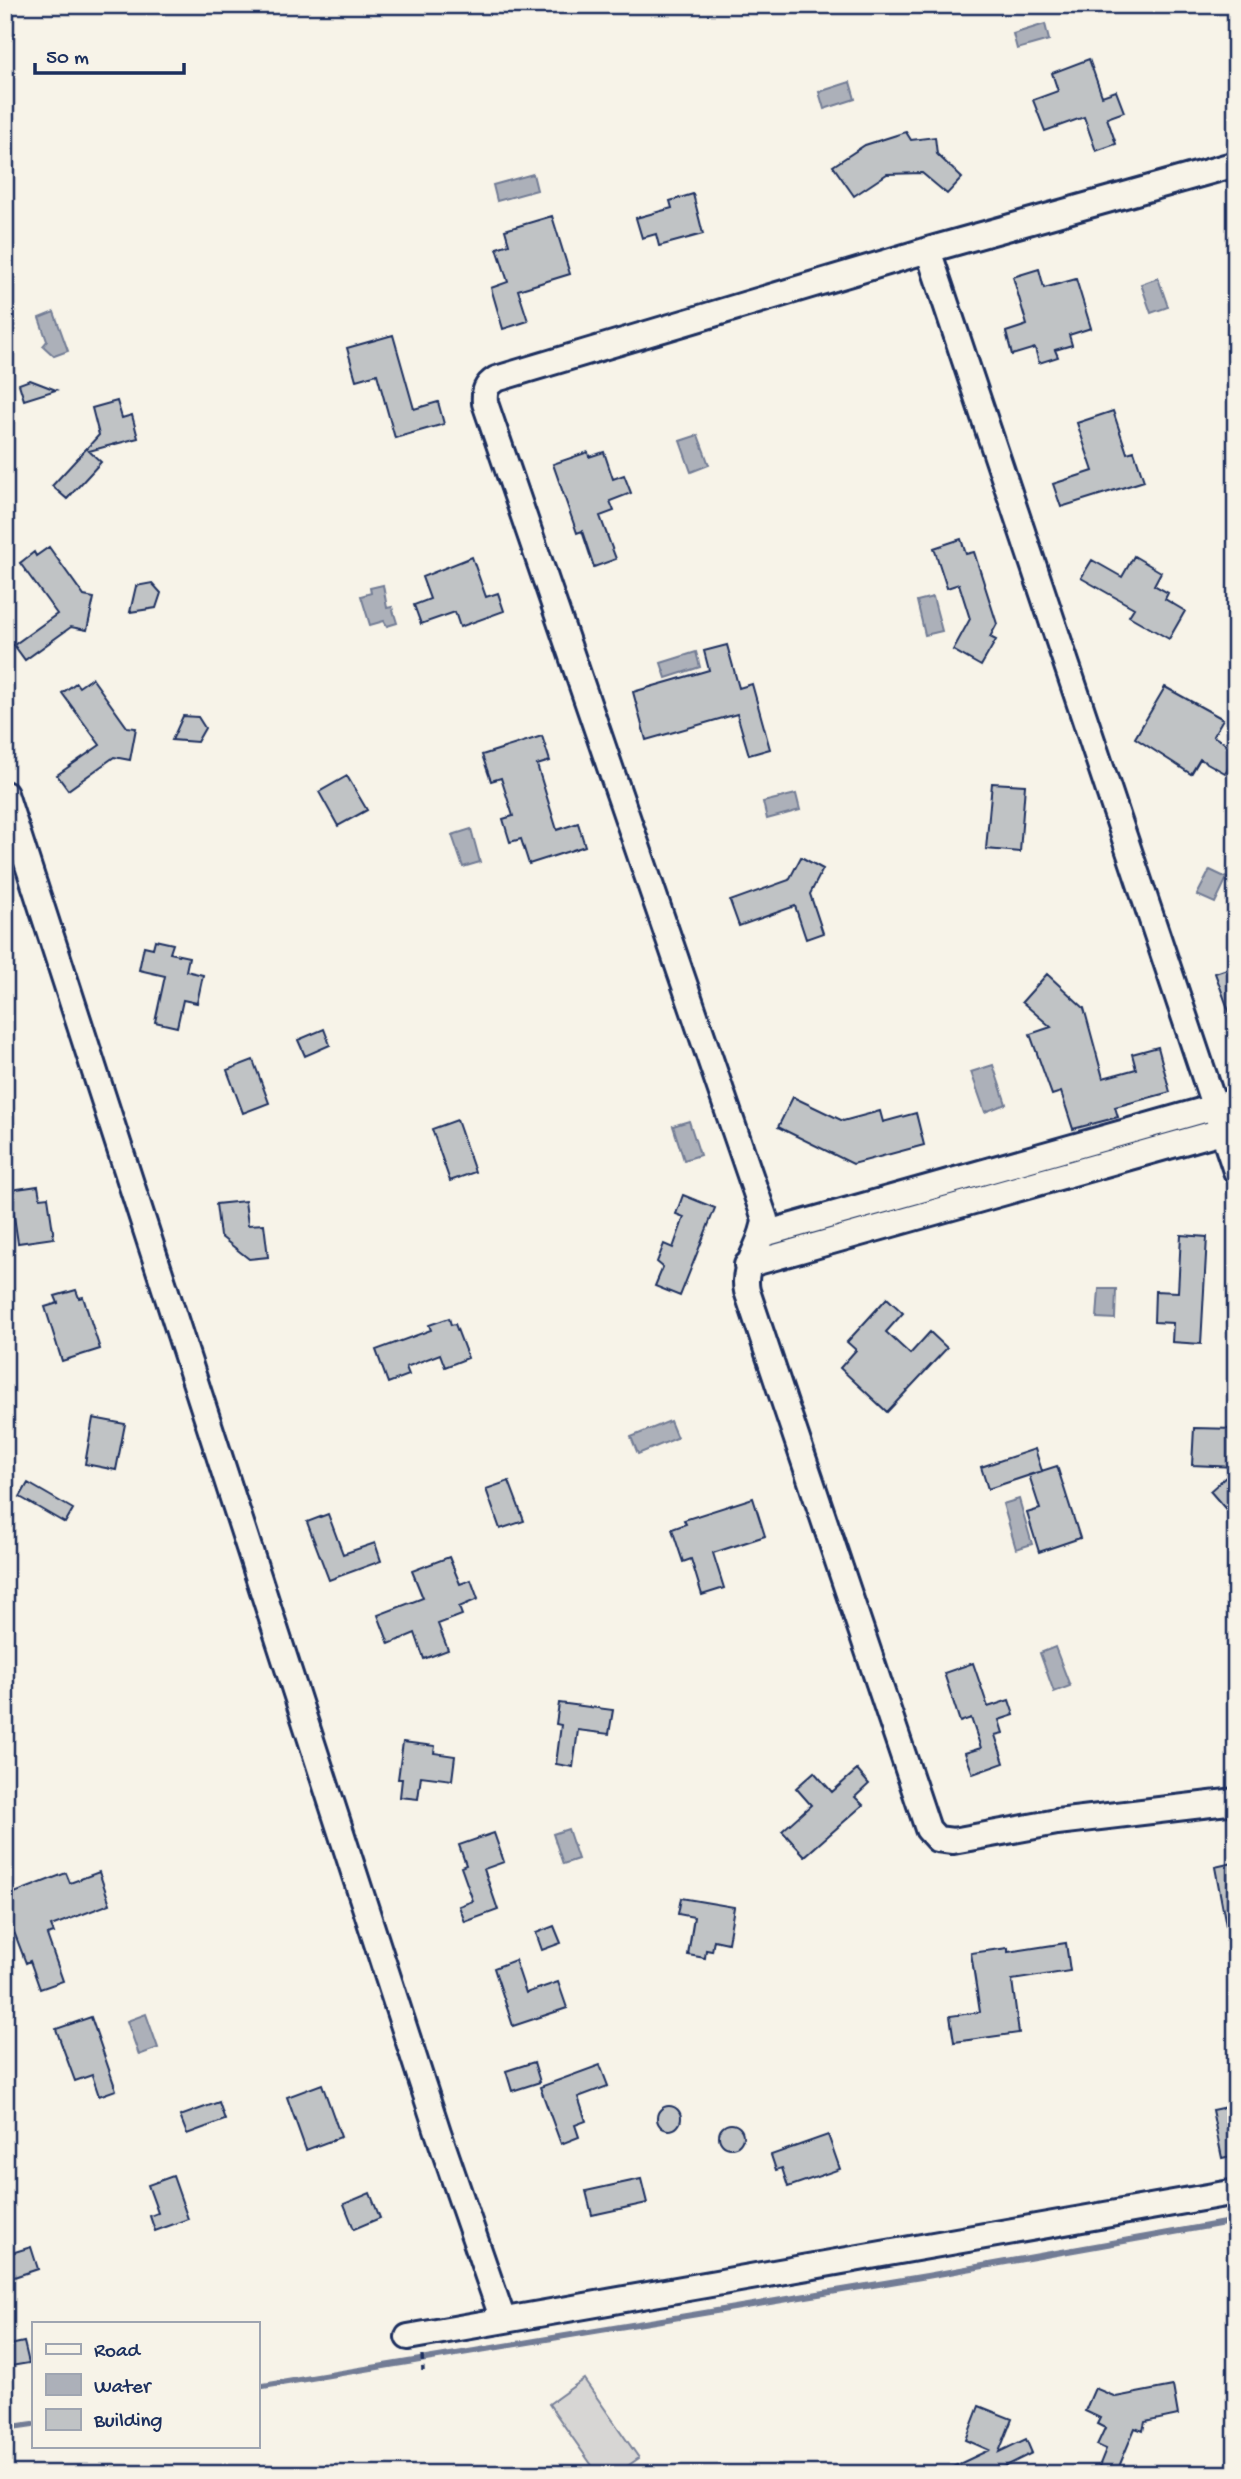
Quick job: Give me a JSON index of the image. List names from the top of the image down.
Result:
{
  "legend": ["Road", "Water", "Building"],
  "scale_bar": "50 m"
}
